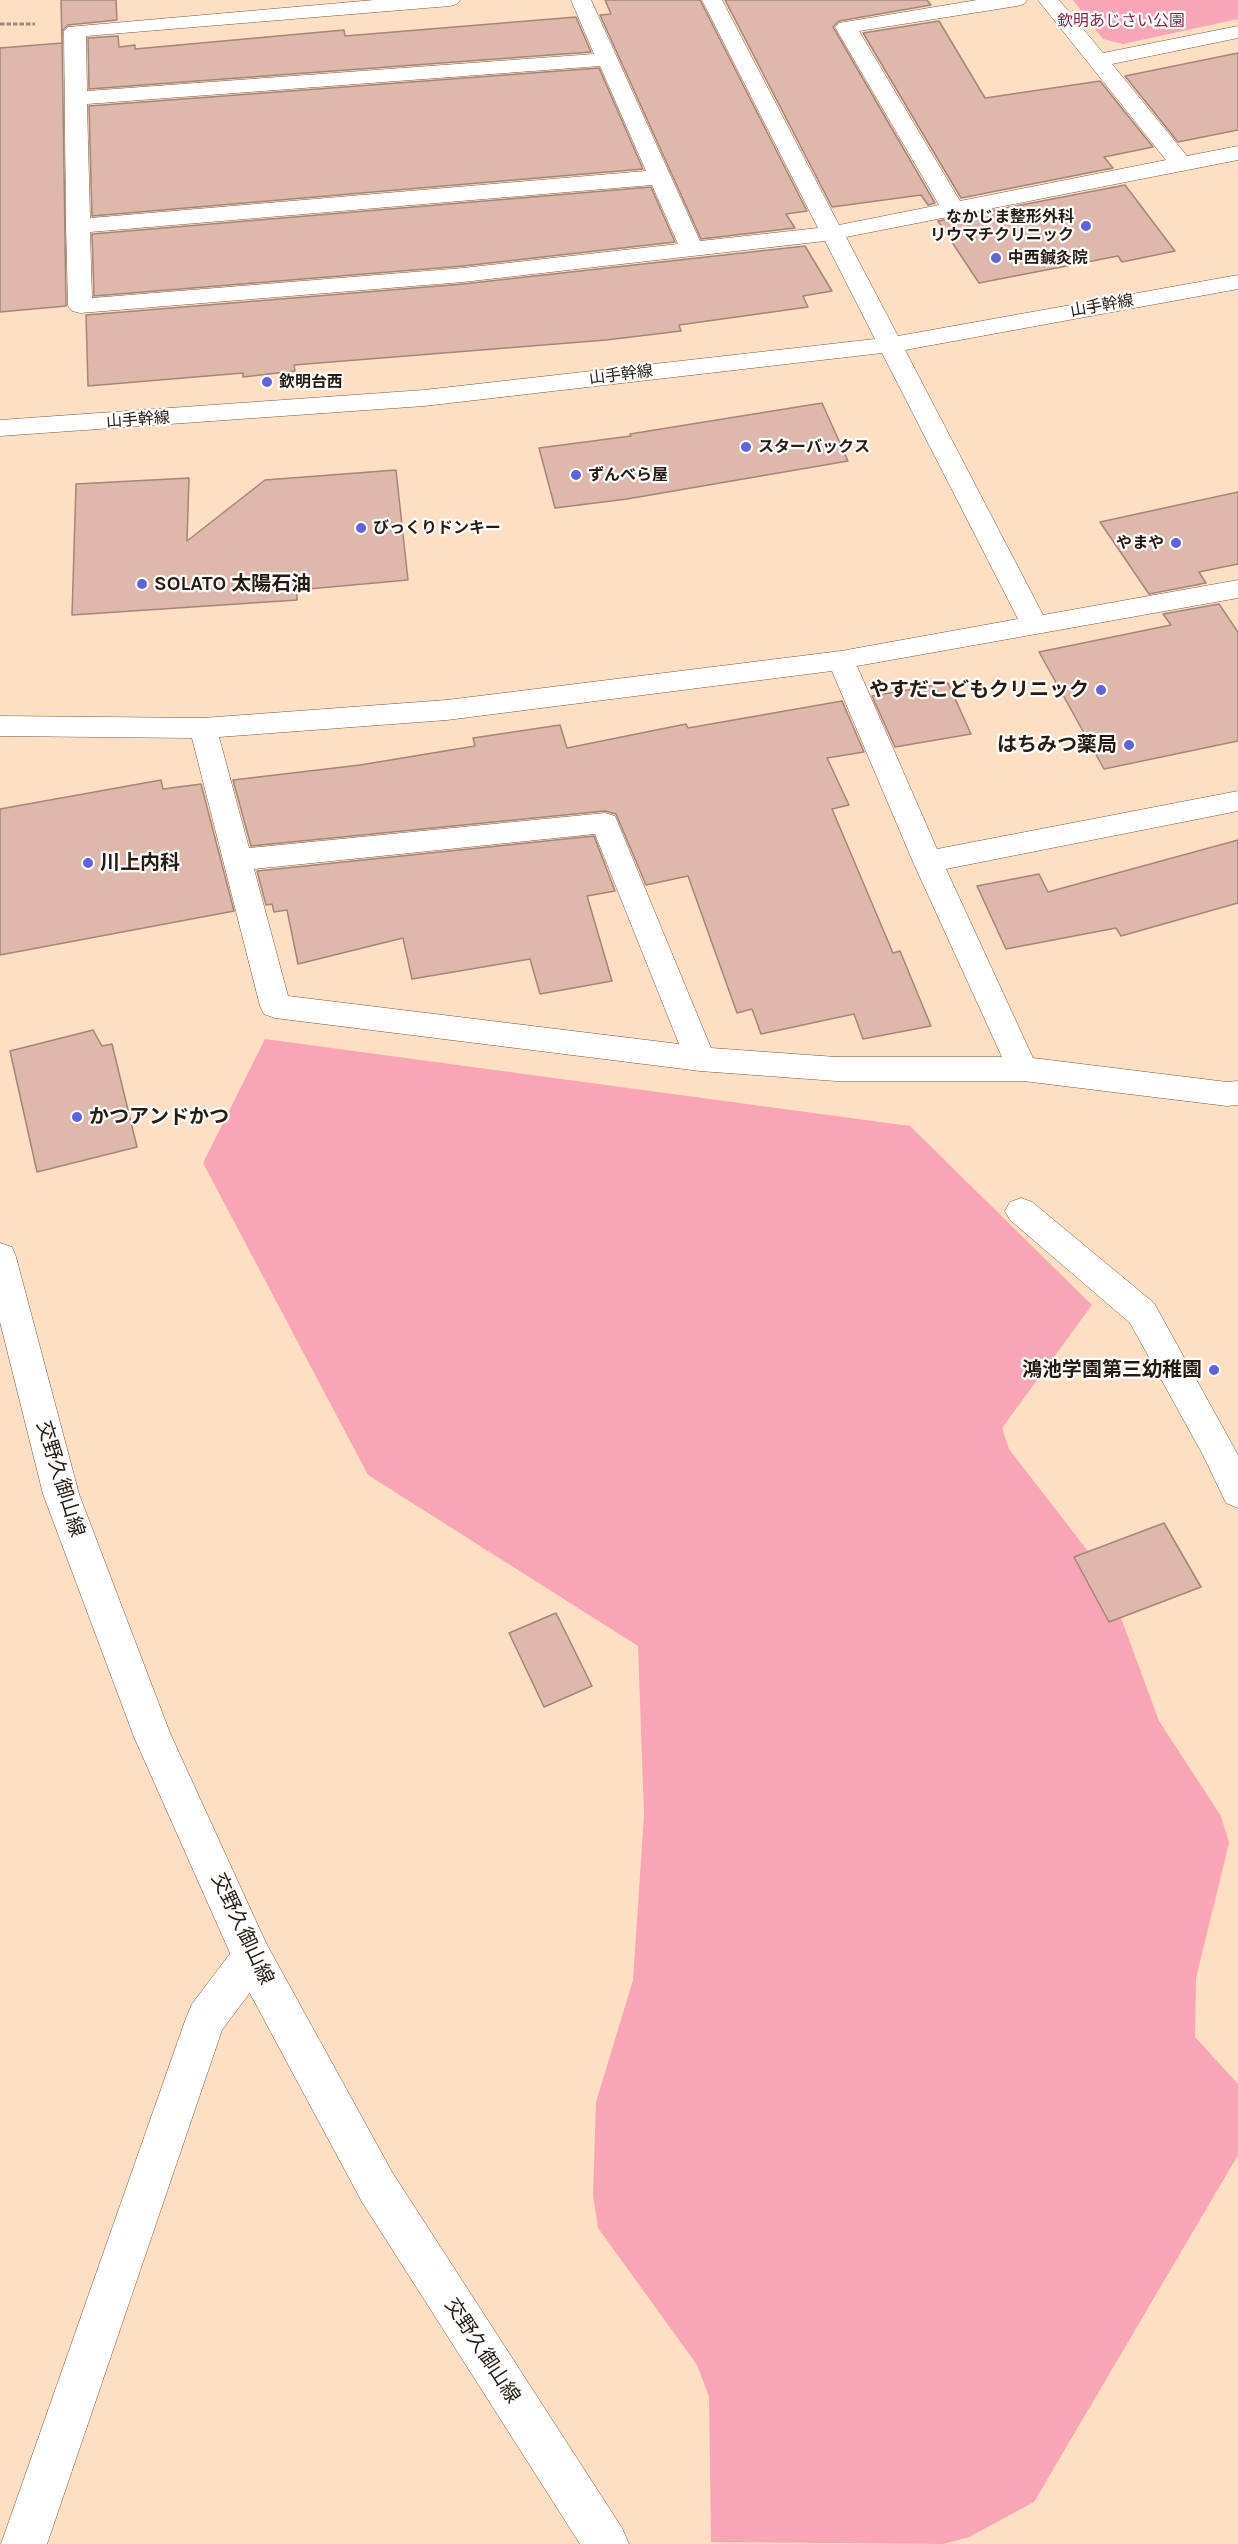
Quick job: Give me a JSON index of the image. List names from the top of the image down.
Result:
{
  "streets": {
    "street": ["山手幹線", "交野久御山線"]
  },
  "parks": ["欽明あじさい公園"],
  "places": [
    "なかじま整形外科 リウマチクリニック",
    "中西鍼灸院",
    "欽明台西",
    "スターバックス",
    "ずんべら屋",
    "びっくりドンキー",
    "やまや",
    "SOLATO 太陽石油",
    "やすだこどもクリニック",
    "はちみつ薬局",
    "川上内科",
    "かつアンドかつ",
    "鴻池学園第三幼稚園"
  ]
}
